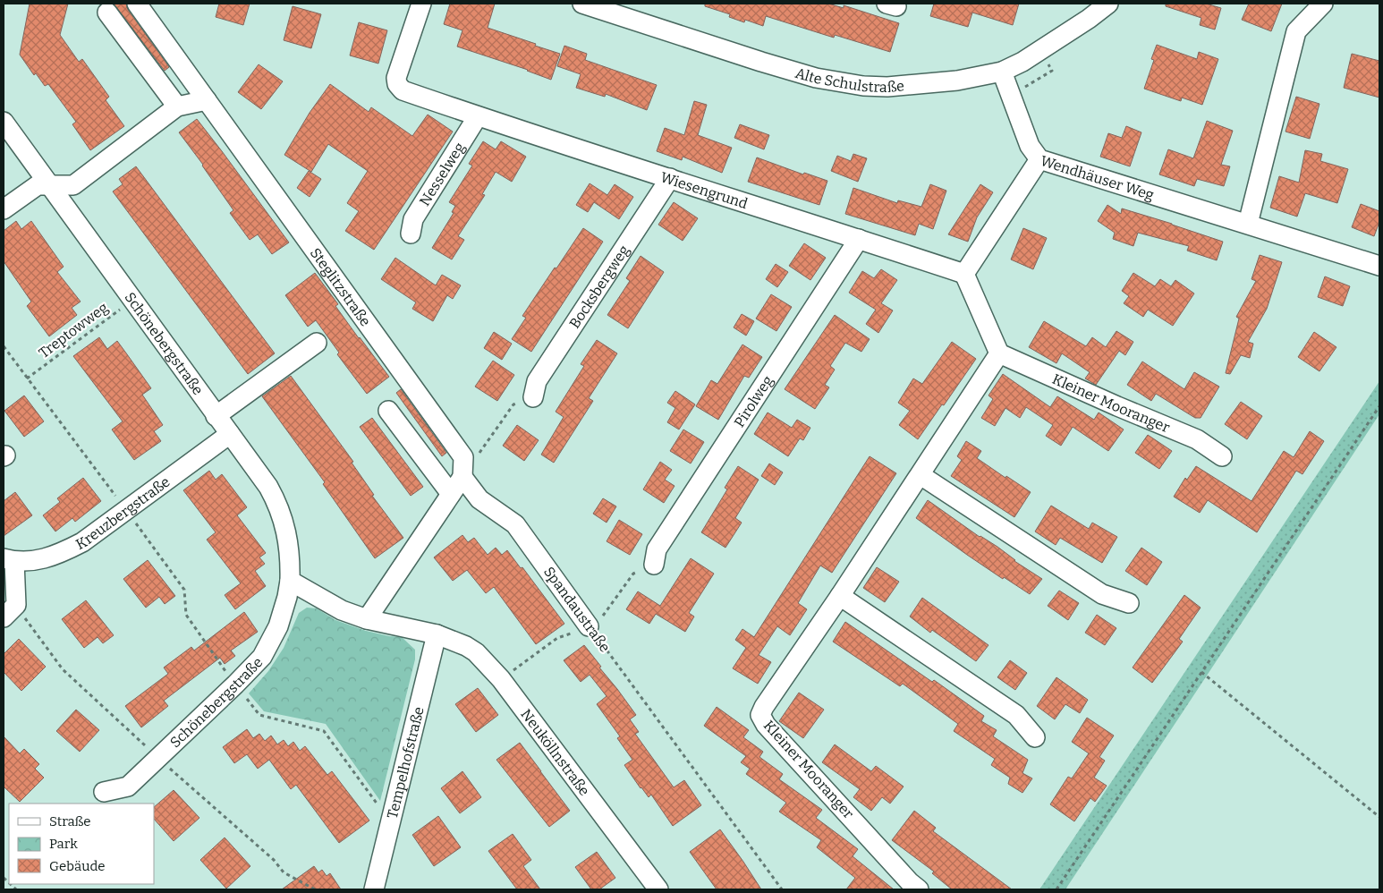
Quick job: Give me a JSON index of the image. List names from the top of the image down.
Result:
{
  "streets": {
    "street": [
      "Alte Schulstraße",
      "Nesselweg",
      "Wendhäuser Weg",
      "Wiesengrund",
      "Steglitzstraße",
      "Bocksbergweg",
      "Schönebergstraße",
      "Pirolweg",
      "Kleiner Mooranger",
      "Kreuzbergstraße",
      "Spandaustraße",
      "Neuköllnstraße",
      "Tempelhofstraße"
    ],
    "path": ["Treptowweg"]
  },
  "crossings": [
    ["Alte Schulstraße", "Wendhäuser Weg"],
    ["Nesselweg", "Wiesengrund"],
    ["Wiesengrund", "Bocksbergweg"],
    ["Wiesengrund", "Pirolweg"],
    ["Steglitzstraße", "Spandaustraße"],
    ["Treptowweg", "Schönebergstraße"],
    ["Schönebergstraße", "Kreuzbergstraße"],
    ["Neuköllnstraße", "Tempelhofstraße"]
  ],
  "legend": ["Straße", "Park", "Gebäude"]
}
